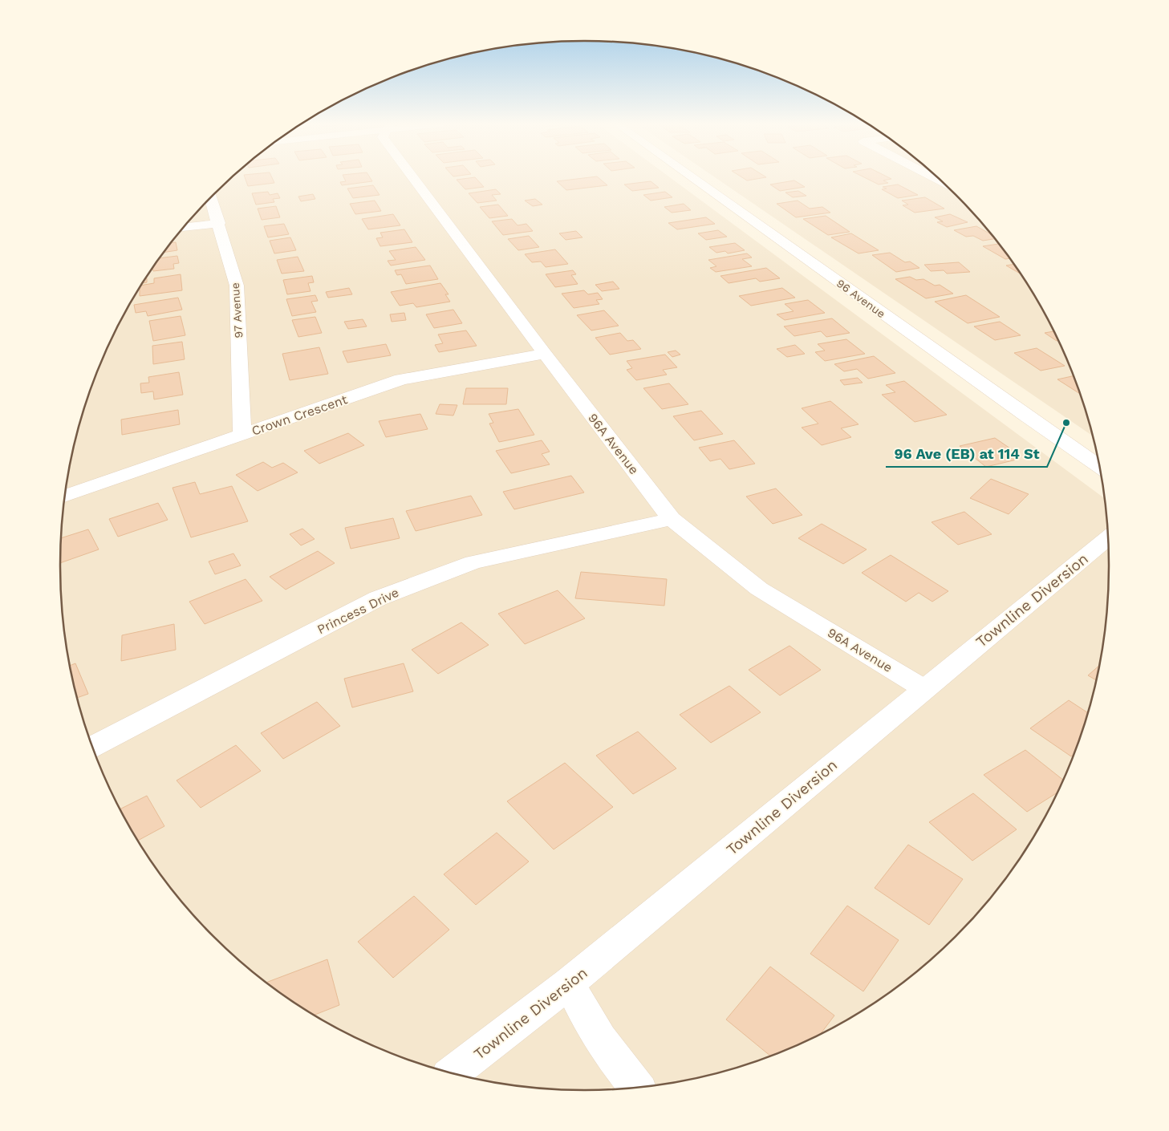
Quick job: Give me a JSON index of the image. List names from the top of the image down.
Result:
{
  "streets": {
    "street": [
      "96 Avenue",
      "97 Avenue",
      "Crown Crescent",
      "96A Avenue",
      "Townline Diversion",
      "Princess Drive"
    ]
  },
  "crossings": [
    ["97 Avenue", "Crown Crescent"],
    ["Crown Crescent", "96A Avenue"],
    ["96A Avenue", "Townline Diversion"],
    ["96A Avenue", "Princess Drive"]
  ],
  "places": ["96 Ave (EB) at 114 St"]
}
